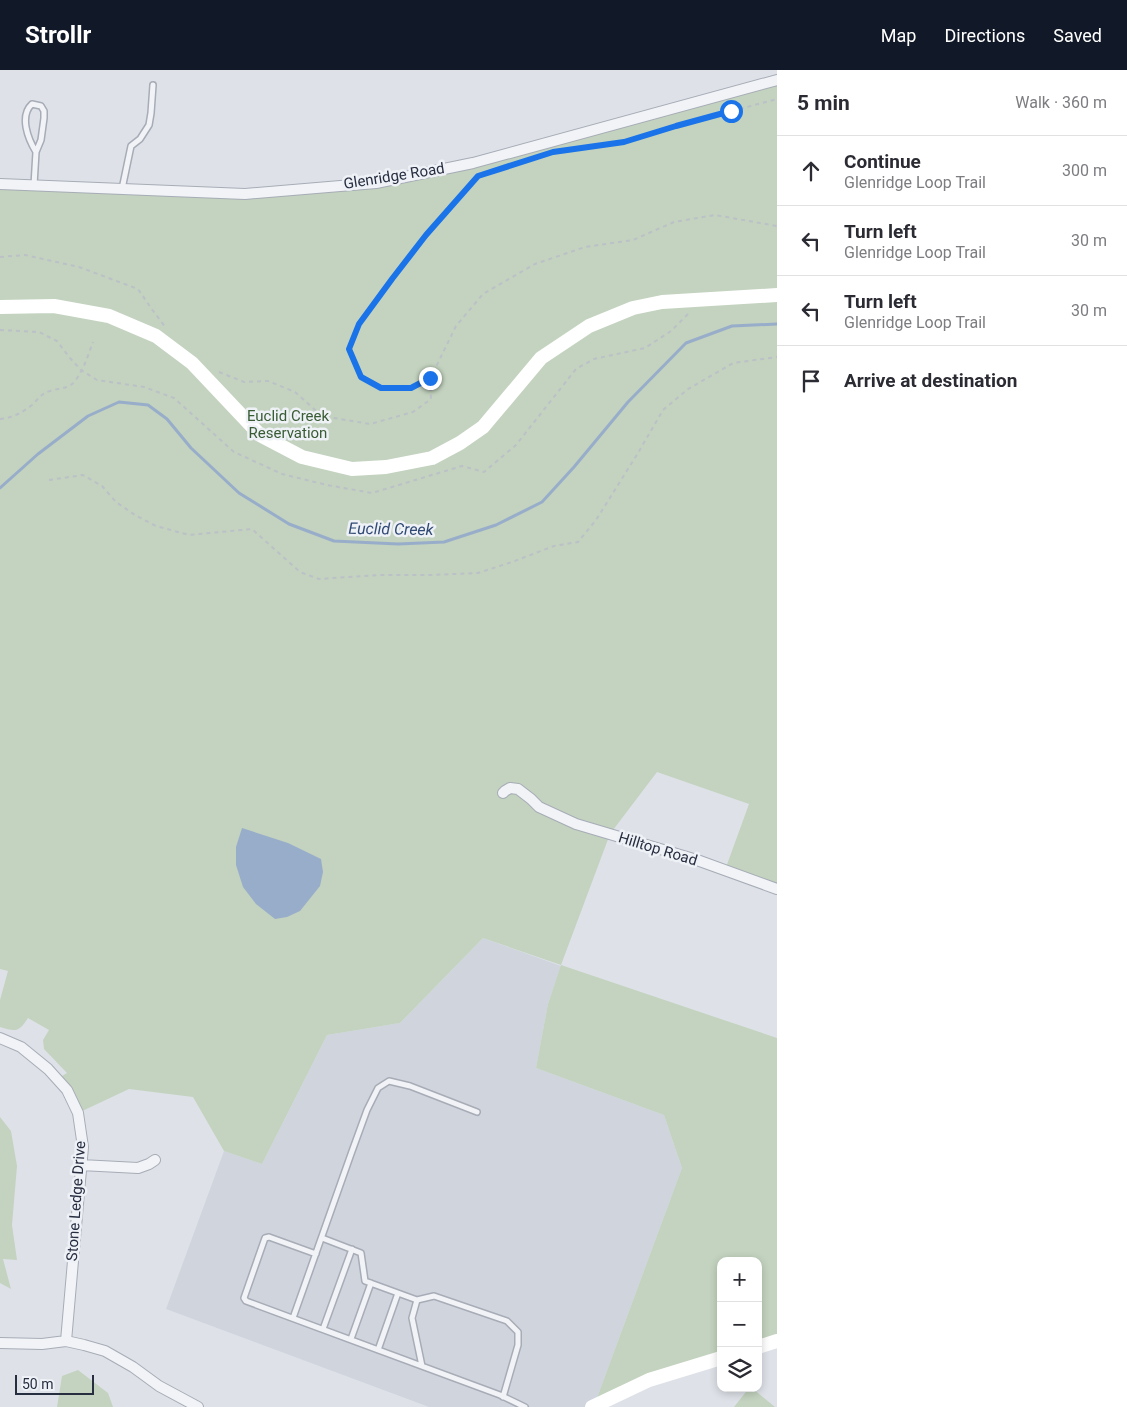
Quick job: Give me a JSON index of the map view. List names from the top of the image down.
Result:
{
  "streets": {
    "street": ["Glenridge Road", "Hilltop Road", "Stone Ledge Drive"]
  },
  "water": ["Euclid Creek"],
  "parks": ["Euclid Creek Reservation"],
  "scale_bar": "50 m",
  "page": {
    "header": "Strollr",
    "nav": ["Map", "Directions", "Saved"],
    "heading": ["5 min", "Walk · 360 m"],
    "list": [
      ["Continue", "Glenridge Loop Trail", "300 m"],
      ["Turn left", "Glenridge Loop Trail", "30 m"],
      ["Turn left", "Glenridge Loop Trail", "30 m"],
      "Arrive at destination"
    ],
    "map_buttons": ["+", "−"],
    "scale": "50 m"
  }
}
